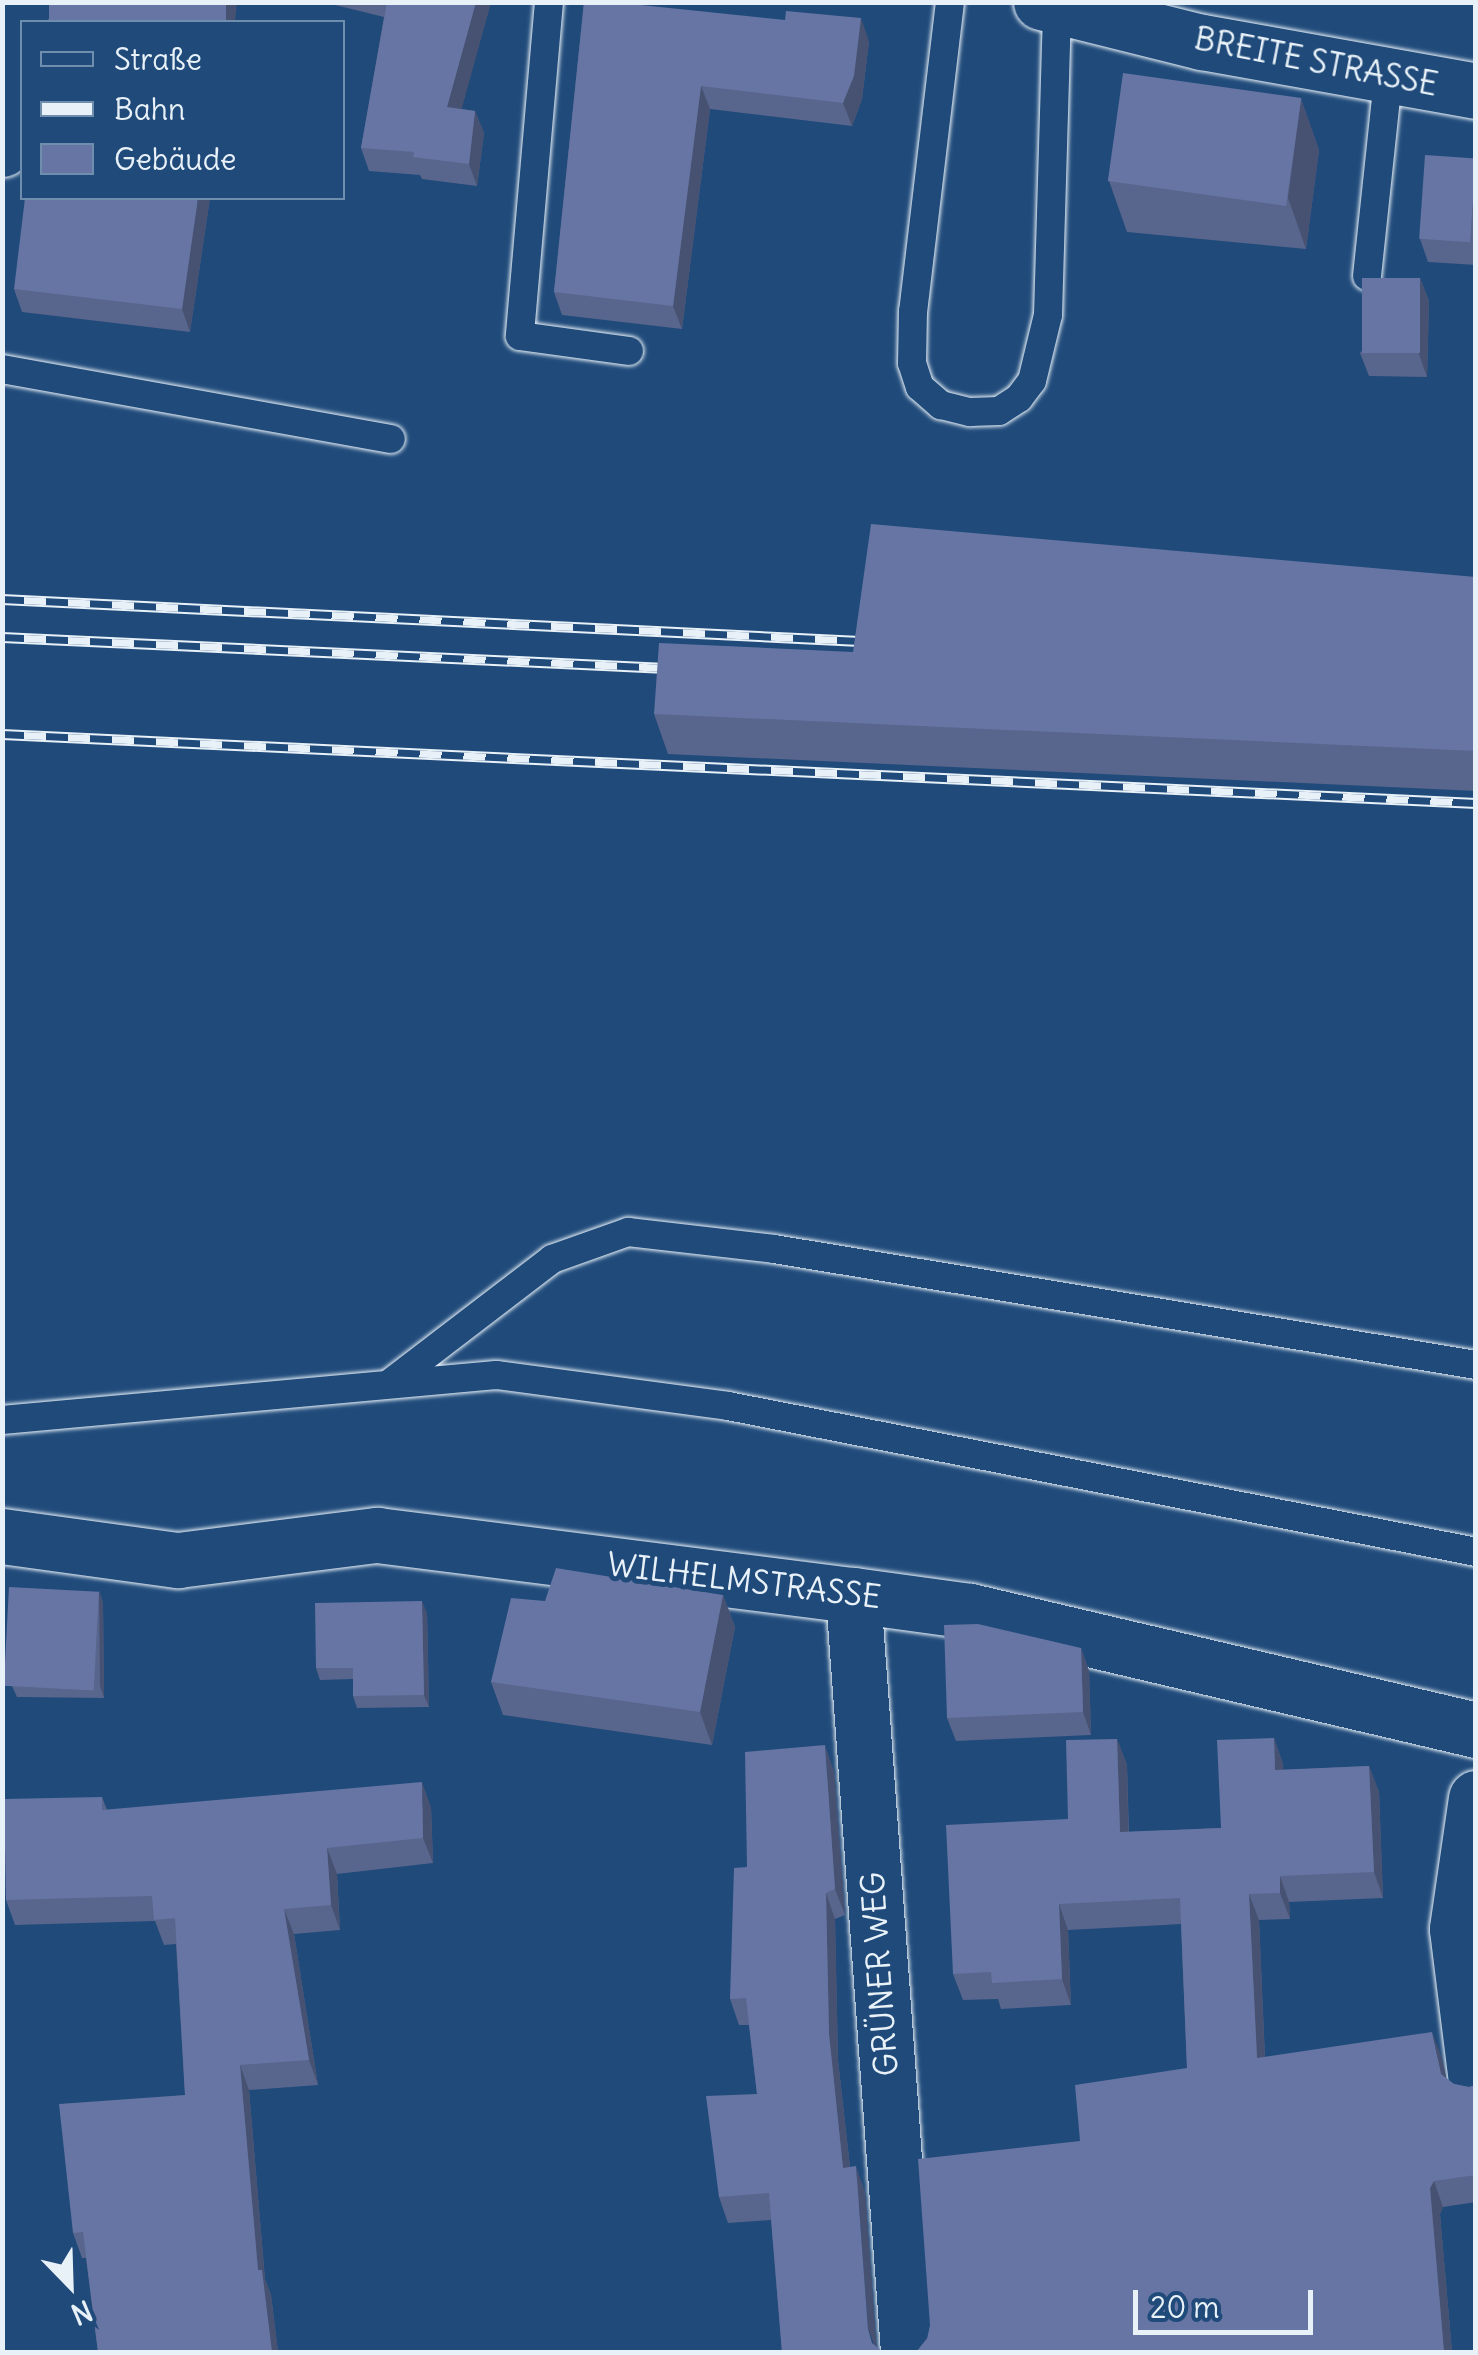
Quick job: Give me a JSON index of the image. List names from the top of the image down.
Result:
{
  "streets": {
    "street": ["BREITE STRASSE", "WILHELMSTRASSE", "GRÜNER WEG"]
  },
  "crossings": [
    ["WILHELMSTRASSE", "GRÜNER WEG"]
  ],
  "legend": ["Straße", "Bahn", "Gebäude"],
  "scale_bar": "20 m",
  "north": "bottom right"
}
